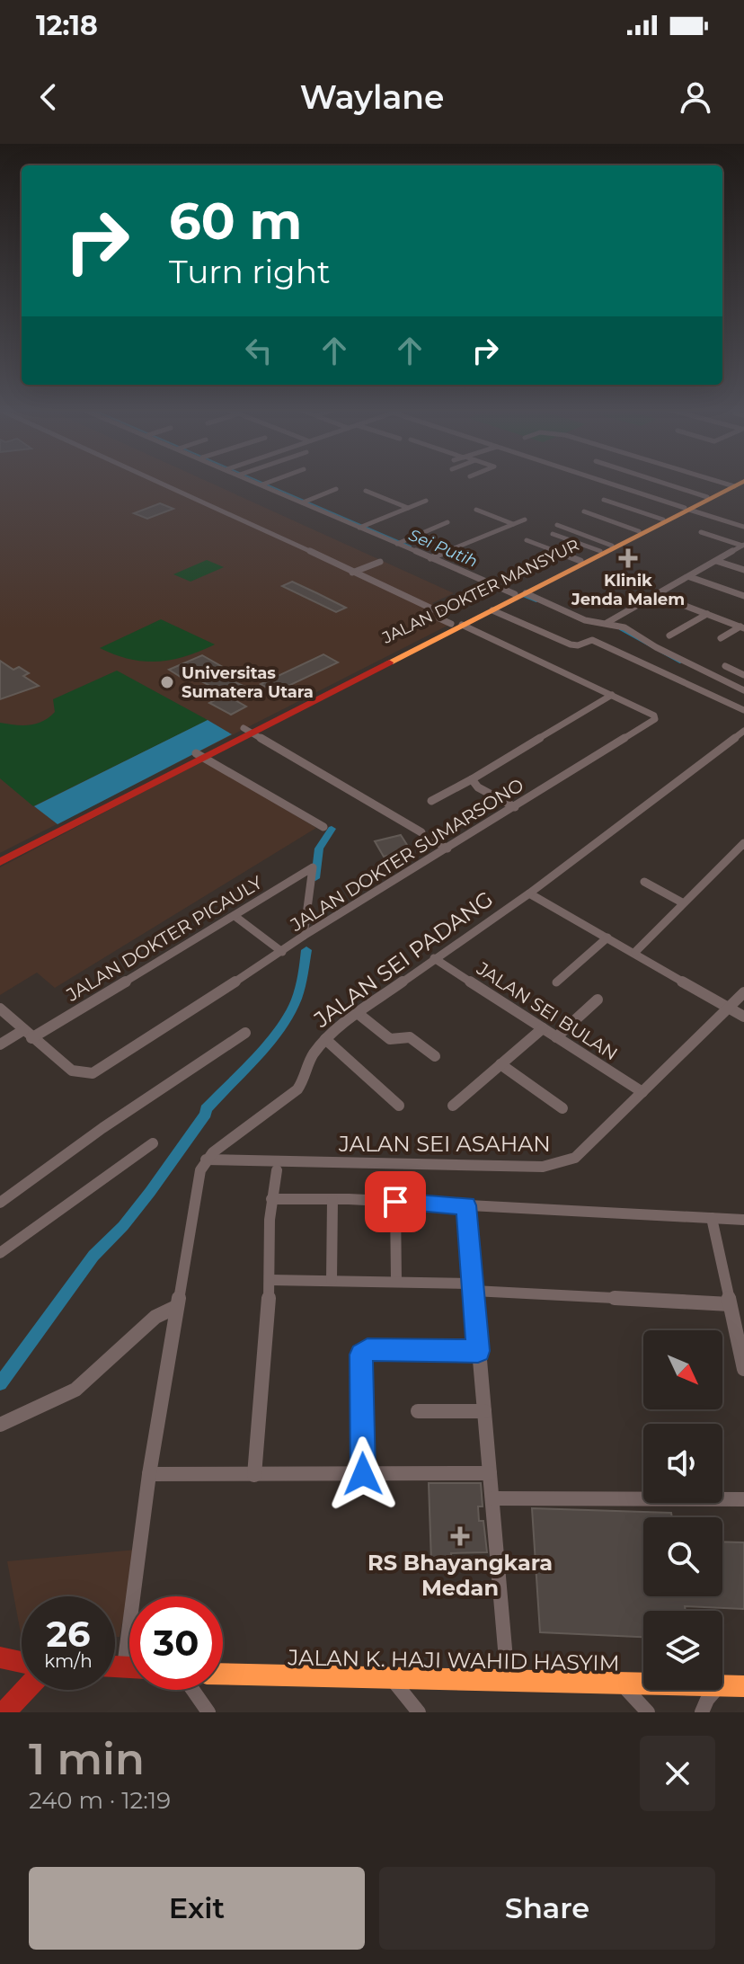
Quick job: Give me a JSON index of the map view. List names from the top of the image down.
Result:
{
  "streets": {
    "main road": ["JALAN DOKTER MANSYUR", "JALAN K. HAJI WAHID HASYIM"],
    "street": [
      "JALAN DOKTER SUMARSONO",
      "JALAN DOKTER PICAULY",
      "JALAN SEI PADANG",
      "JALAN SEI BULAN",
      "JALAN SEI ASAHAN"
    ]
  },
  "crossings": [
    ["JALAN DOKTER MANSYUR", "JALAN DOKTER SUMARSONO"],
    ["JALAN DOKTER SUMARSONO", "JALAN DOKTER PICAULY"],
    ["JALAN SEI PADANG", "JALAN SEI BULAN"],
    ["JALAN SEI PADANG", "JALAN SEI ASAHAN"],
    ["JALAN SEI BULAN", "JALAN SEI ASAHAN"]
  ],
  "water": ["Sei Putih"],
  "places": {
    "health": ["Klinik Jenda Malem", "RS Bhayangkara Medan"],
    "other": ["Universitas Sumatera Utara"]
  },
  "north": "bottom right",
  "page": {
    "status": "12:18",
    "header": "Waylane",
    "turn": ["60 m", "Turn right"],
    "speed": "26 km/h",
    "limit": "30",
    "heading": ["1 min", "240 m · 12:19"],
    "buttons": ["Exit", "Share"]
  }
}
